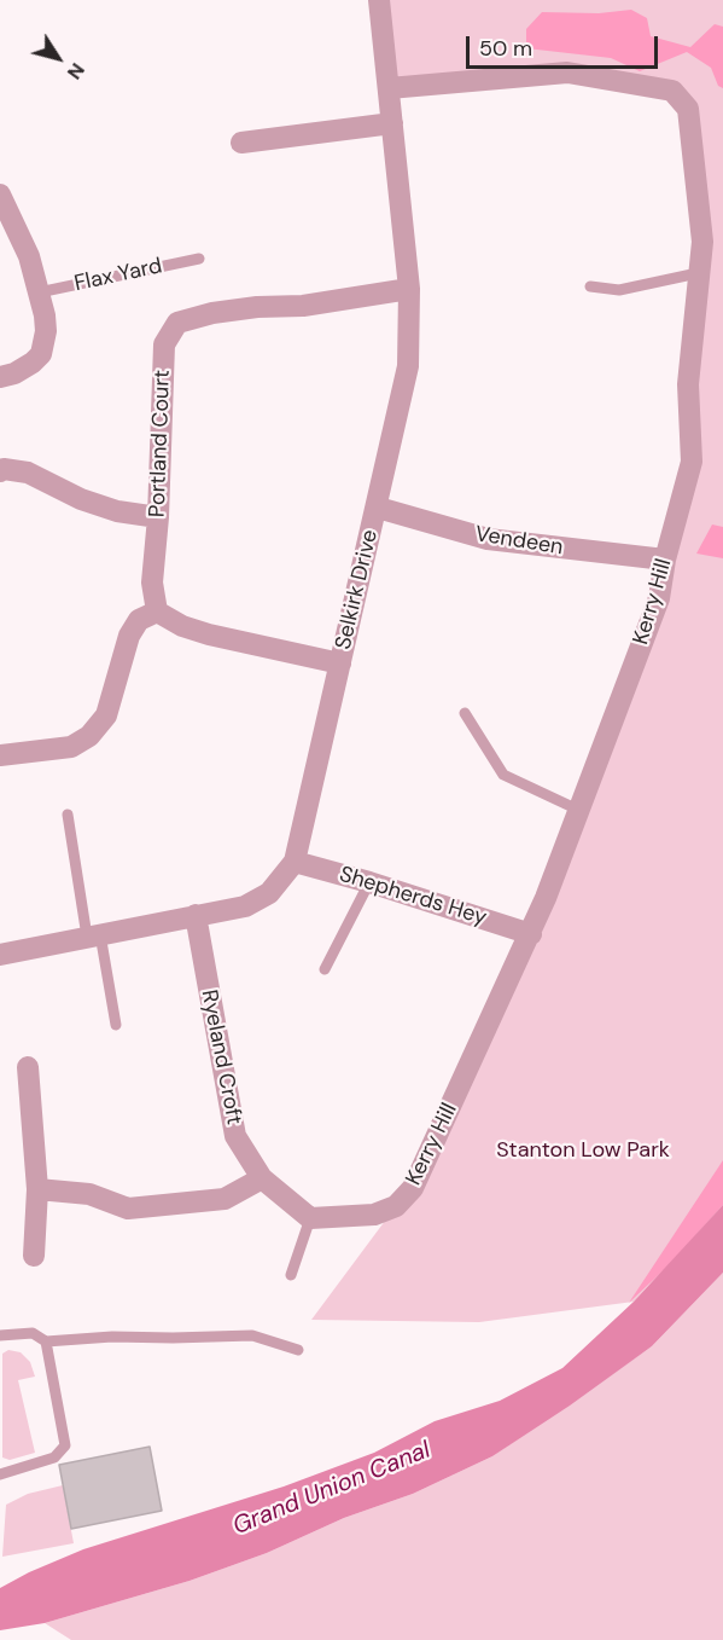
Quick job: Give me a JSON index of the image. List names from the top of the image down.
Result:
{
  "streets": {
    "street": [
      "Portland Court",
      "Vendeen",
      "Selkirk Drive",
      "Kerry Hill",
      "Shepherds Hey",
      "Ryeland Croft"
    ],
    "lane": ["Flax Yard"]
  },
  "crossings": [
    ["Portland Court", "Selkirk Drive"],
    ["Vendeen", "Selkirk Drive"],
    ["Vendeen", "Kerry Hill"],
    ["Selkirk Drive", "Kerry Hill"],
    ["Selkirk Drive", "Shepherds Hey"],
    ["Selkirk Drive", "Ryeland Croft"],
    ["Kerry Hill", "Shepherds Hey"]
  ],
  "water": ["Grand Union Canal"],
  "parks": ["Stanton Low Park"],
  "scale_bar": "50 m",
  "north": "bottom right"
}
